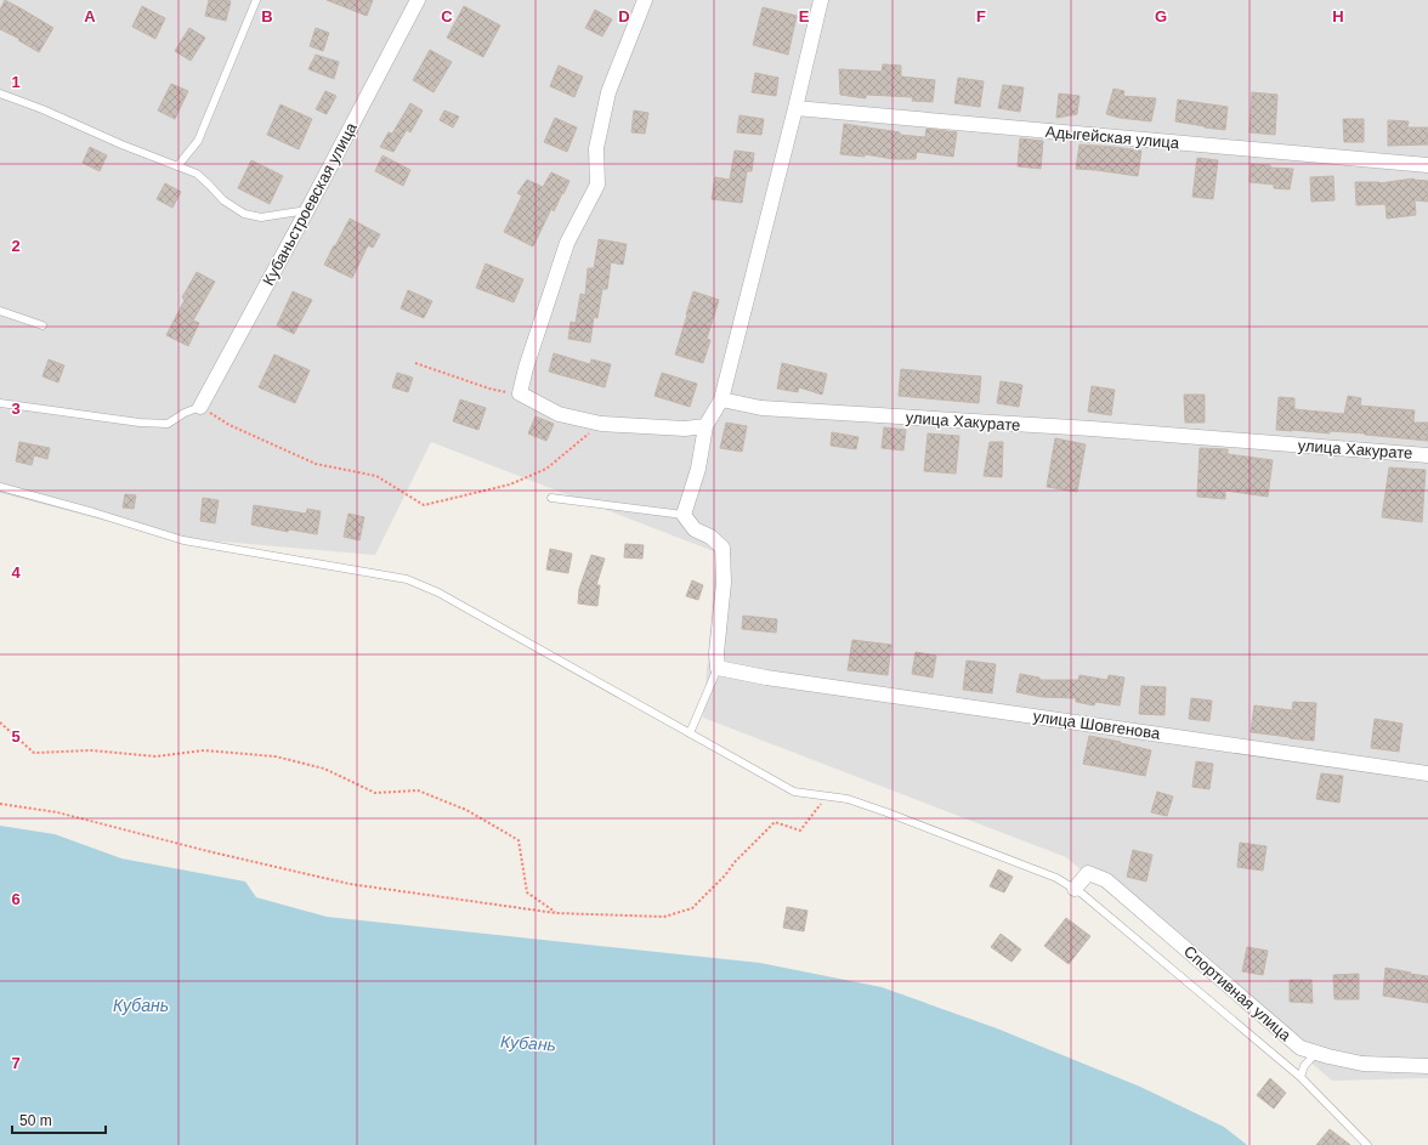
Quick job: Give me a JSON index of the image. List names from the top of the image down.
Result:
{
  "streets": {
    "street": [
      "Адыгейская улица",
      "Кубаньстроевская улица",
      "улица Хакурате",
      "улица Шовгенова",
      "Спортивная улица"
    ]
  },
  "water": ["Кубань"],
  "scale_bar": "50 m",
  "grid": {
    "columns": [
      "A",
      "B",
      "C",
      "D",
      "E",
      "F",
      "G",
      "H"
    ],
    "rows": [
      "1",
      "2",
      "3",
      "4",
      "5",
      "6",
      "7"
    ]
  }
}
